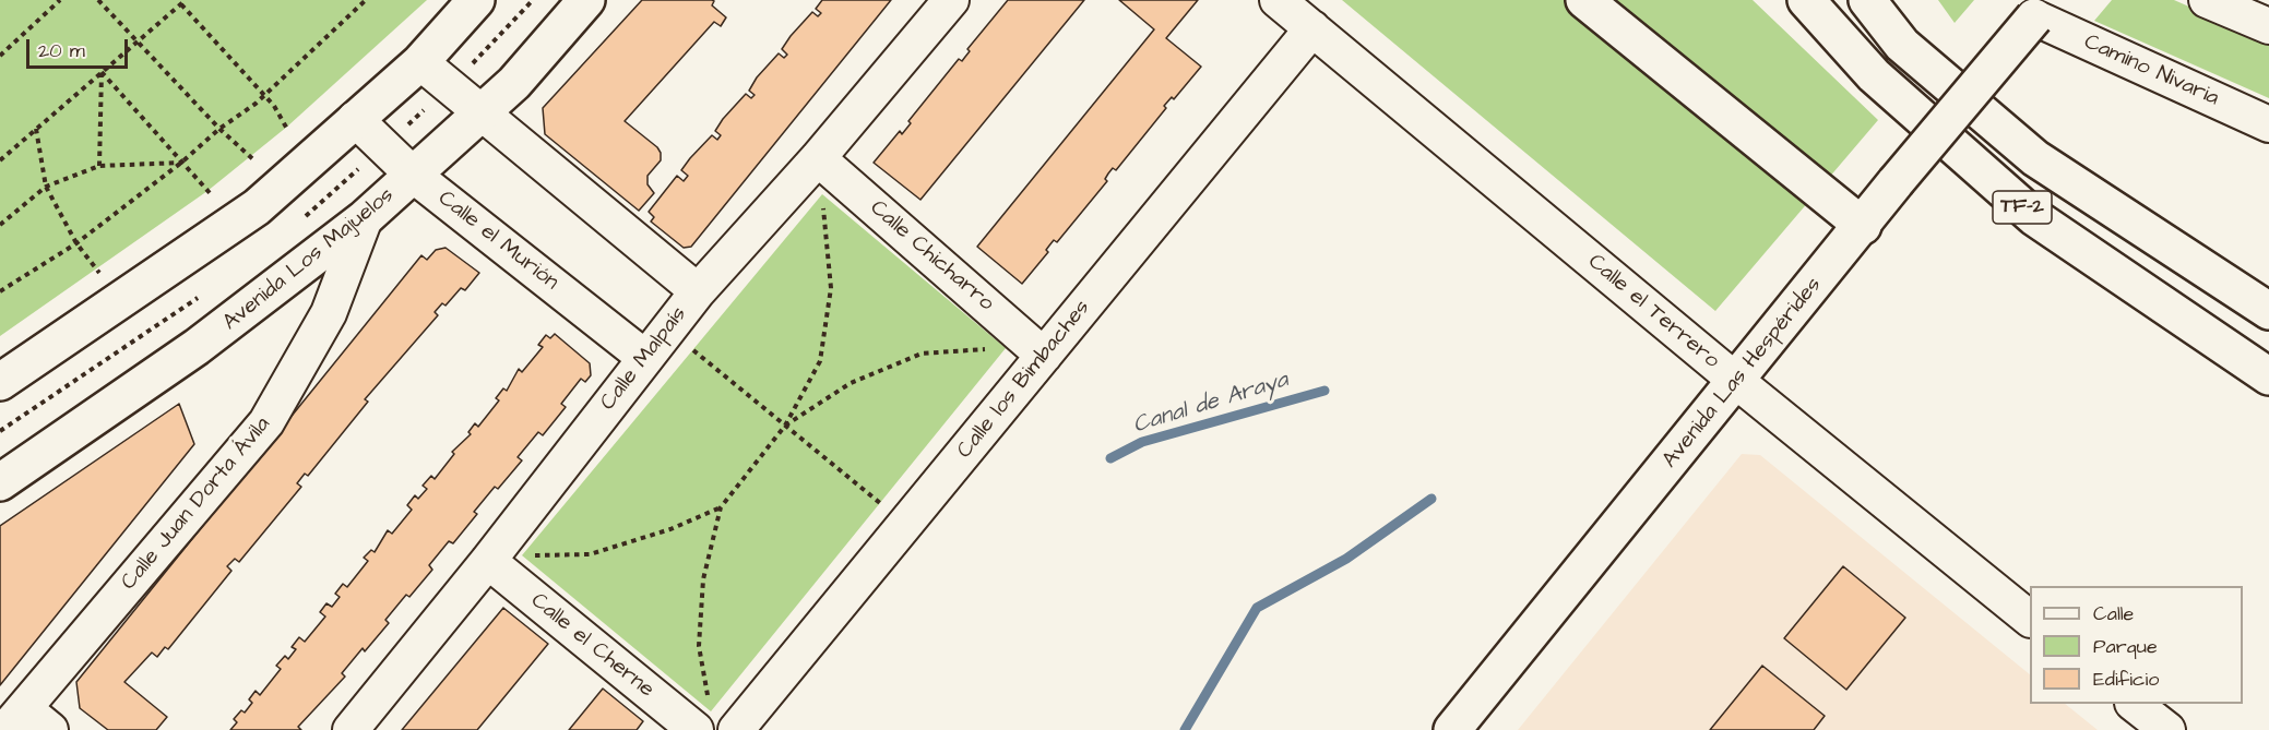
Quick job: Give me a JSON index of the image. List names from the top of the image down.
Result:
{
  "streets": {
    "main road": ["TF-2", "Avenida Los Majuelos", "Avenida Las Hespérides"],
    "street": [
      "Camino Nivaria",
      "Calle el Murión",
      "Calle Chicharro",
      "Calle el Terrero",
      "Calle Malpaís",
      "Calle los Bimbaches",
      "Calle Juan Dorta Ávila",
      "Calle el Cherne"
    ]
  },
  "crossings": [
    ["Camino Nivaria", "Avenida Las Hespérides"],
    ["Calle el Murión", "Avenida Los Majuelos"],
    ["Calle el Murión", "Calle Malpaís"],
    ["Calle Chicharro", "Calle Malpaís"],
    ["Calle Chicharro", "Calle los Bimbaches"],
    ["Avenida Los Majuelos", "Calle Juan Dorta Ávila"],
    ["Calle el Terrero", "Avenida Las Hespérides"],
    ["Calle el Terrero", "Calle los Bimbaches"],
    ["Calle Malpaís", "Calle el Cherne"]
  ],
  "water": ["Canal de Araya"],
  "legend": ["Calle", "Parque", "Edificio"],
  "scale_bar": "20 m"
}
